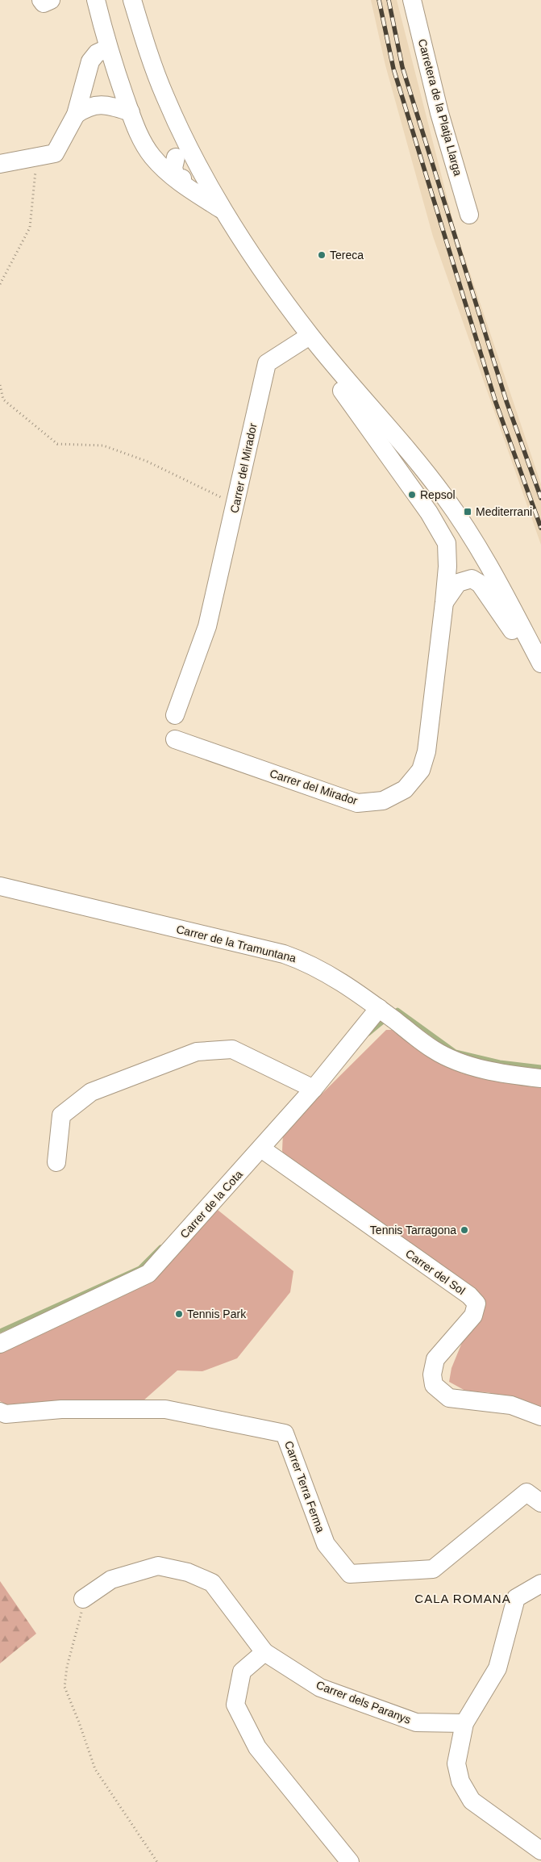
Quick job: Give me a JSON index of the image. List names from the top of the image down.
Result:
{
  "streets": {
    "street": [
      "Carretera de la Platja Llarga",
      "Carrer del Mirador",
      "Carrer de la Tramuntana",
      "Carrer de la Cota",
      "Carrer del Sol",
      "Carrer Terra Ferma",
      "Carrer dels Paranys"
    ]
  },
  "crossings": [
    ["Carrer de la Tramuntana", "Carrer de la Cota"],
    ["Carrer de la Cota", "Carrer del Sol"]
  ],
  "districts": ["CALA ROMANA"],
  "places": {
    "other": [
      "Tereca",
      "Repsol",
      "Tennis Tarragona",
      "Tennis Park"
    ],
    "transit": ["Mediterrani"]
  }
}
